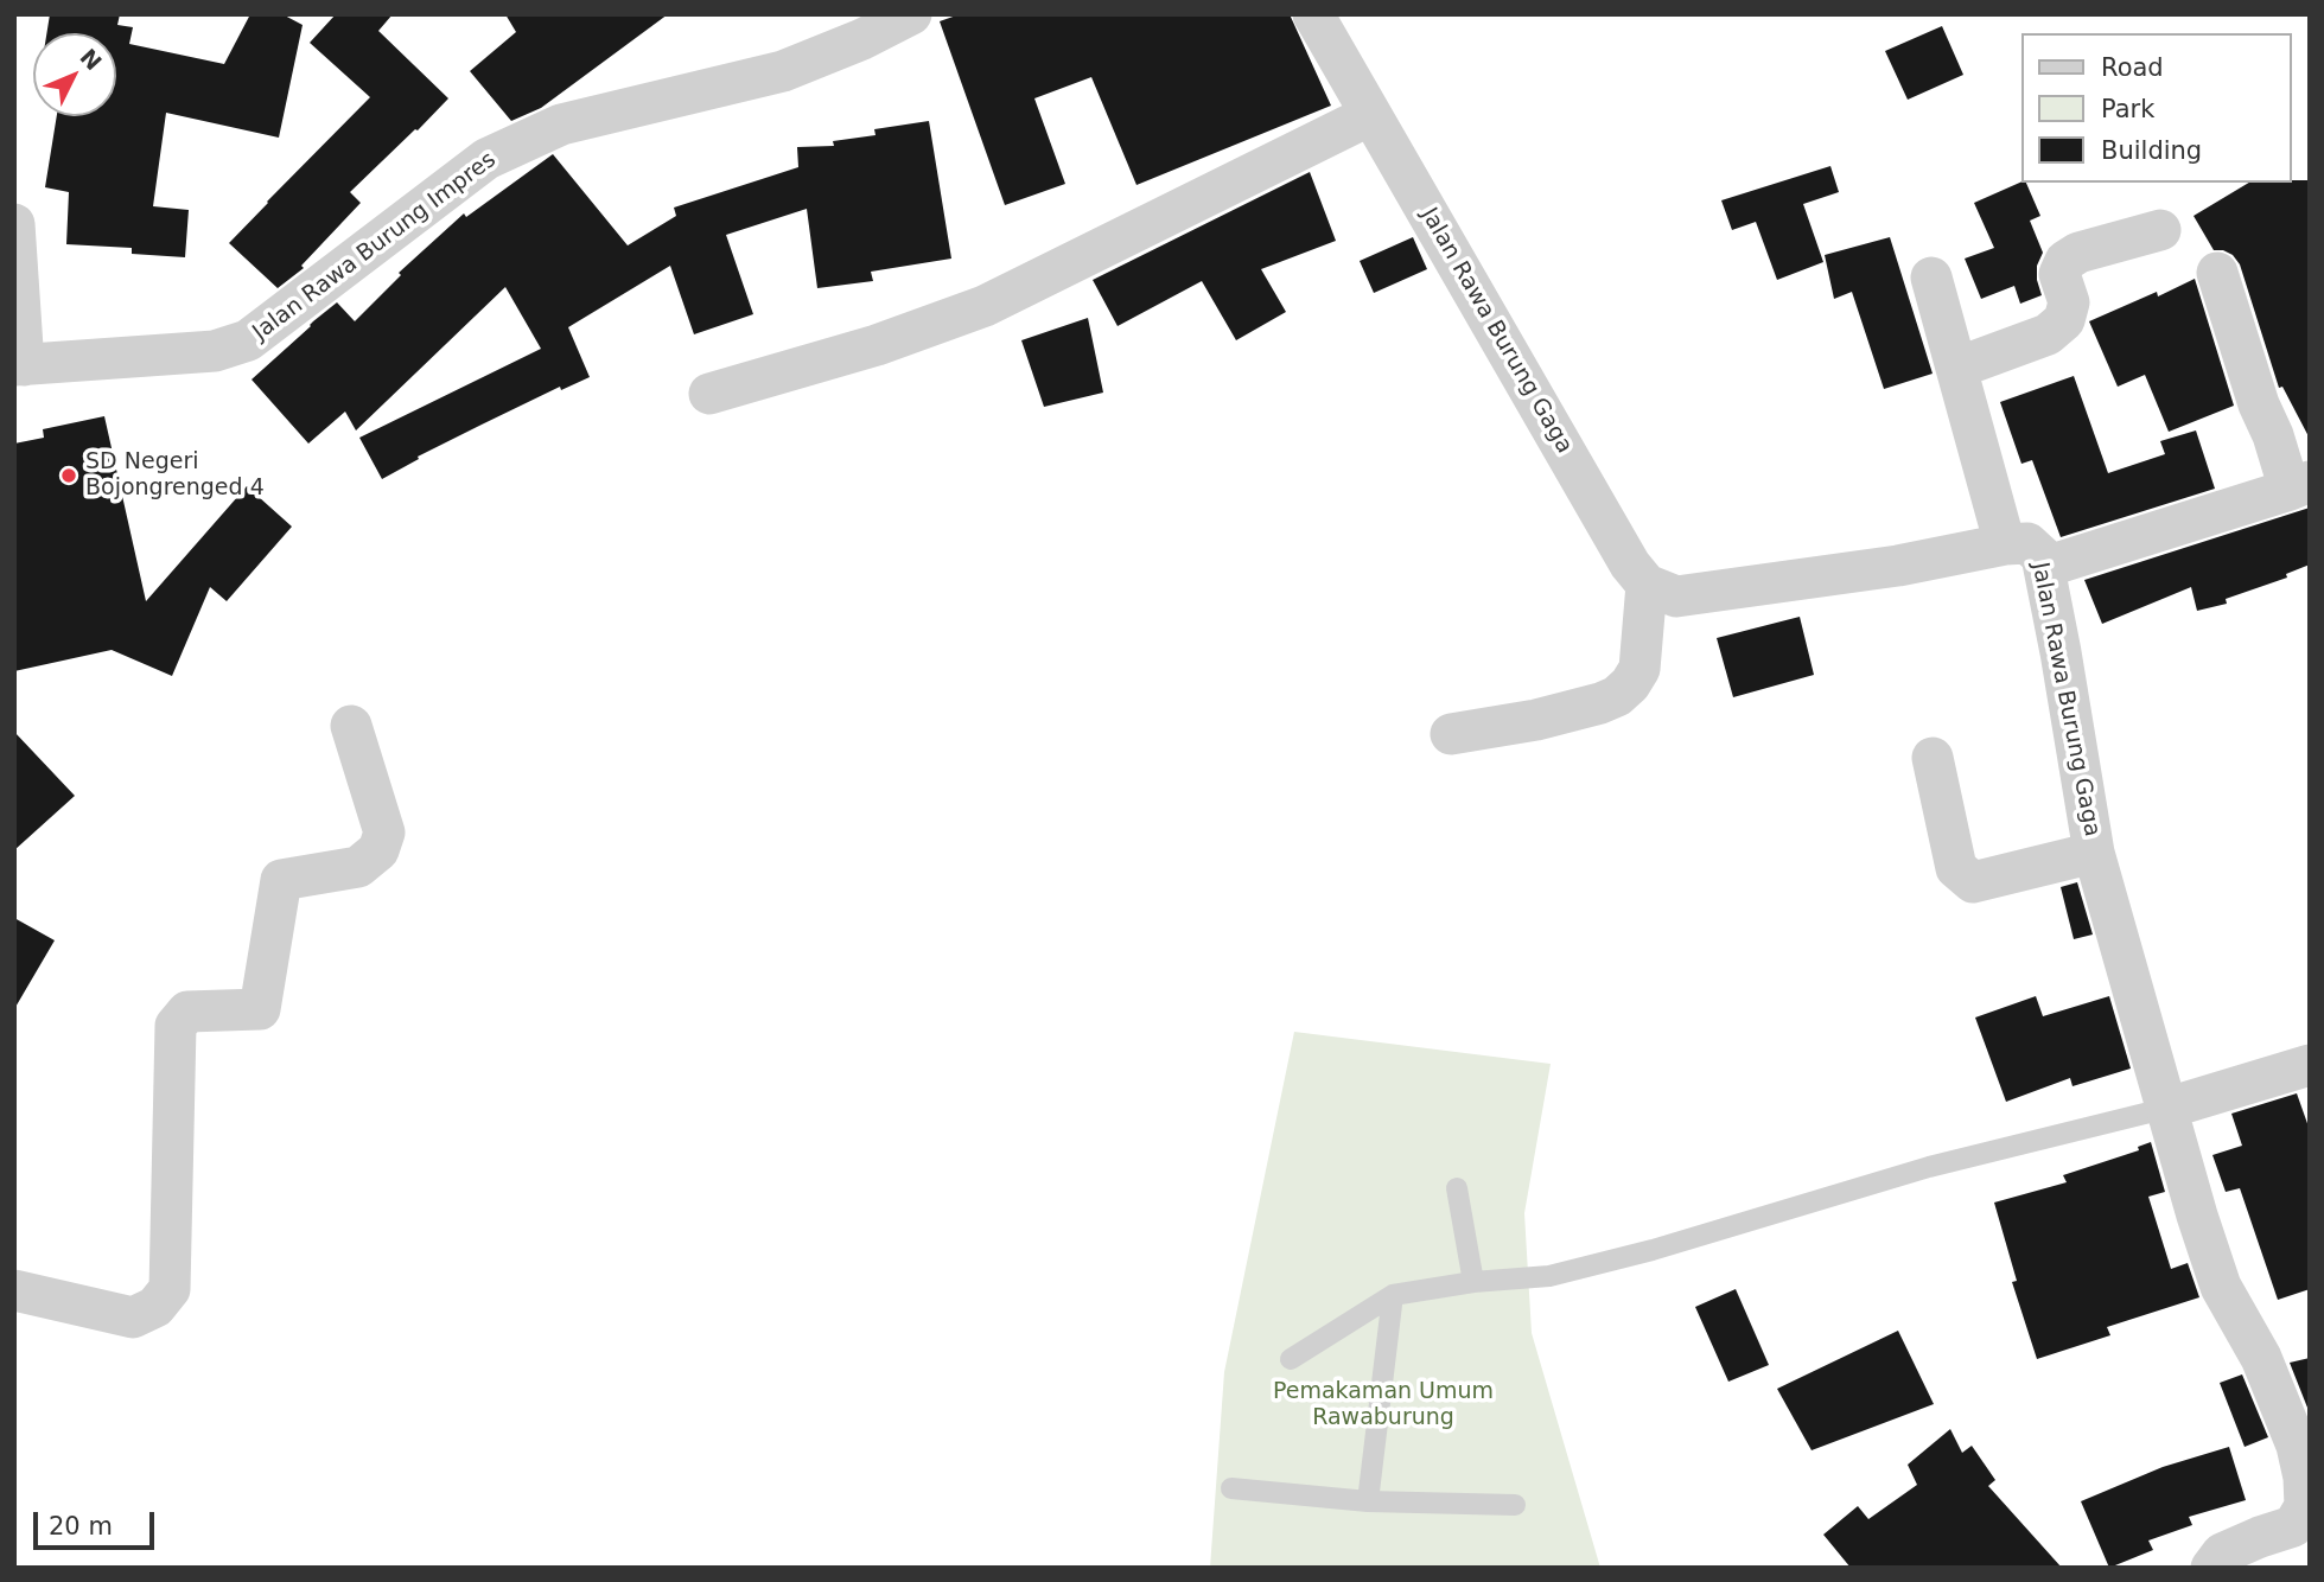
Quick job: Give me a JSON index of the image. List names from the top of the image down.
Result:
{
  "streets": {
    "street": ["Jalan Rawa Burung Impres", "Jalan Rawa Burung Gaga"]
  },
  "parks": ["Pemakaman Umum Rawaburung"],
  "places": ["SD Negeri Bojongrenged 4"],
  "legend": ["Road", "Park", "Building"],
  "scale_bar": "20 m",
  "north": "top right"
}
